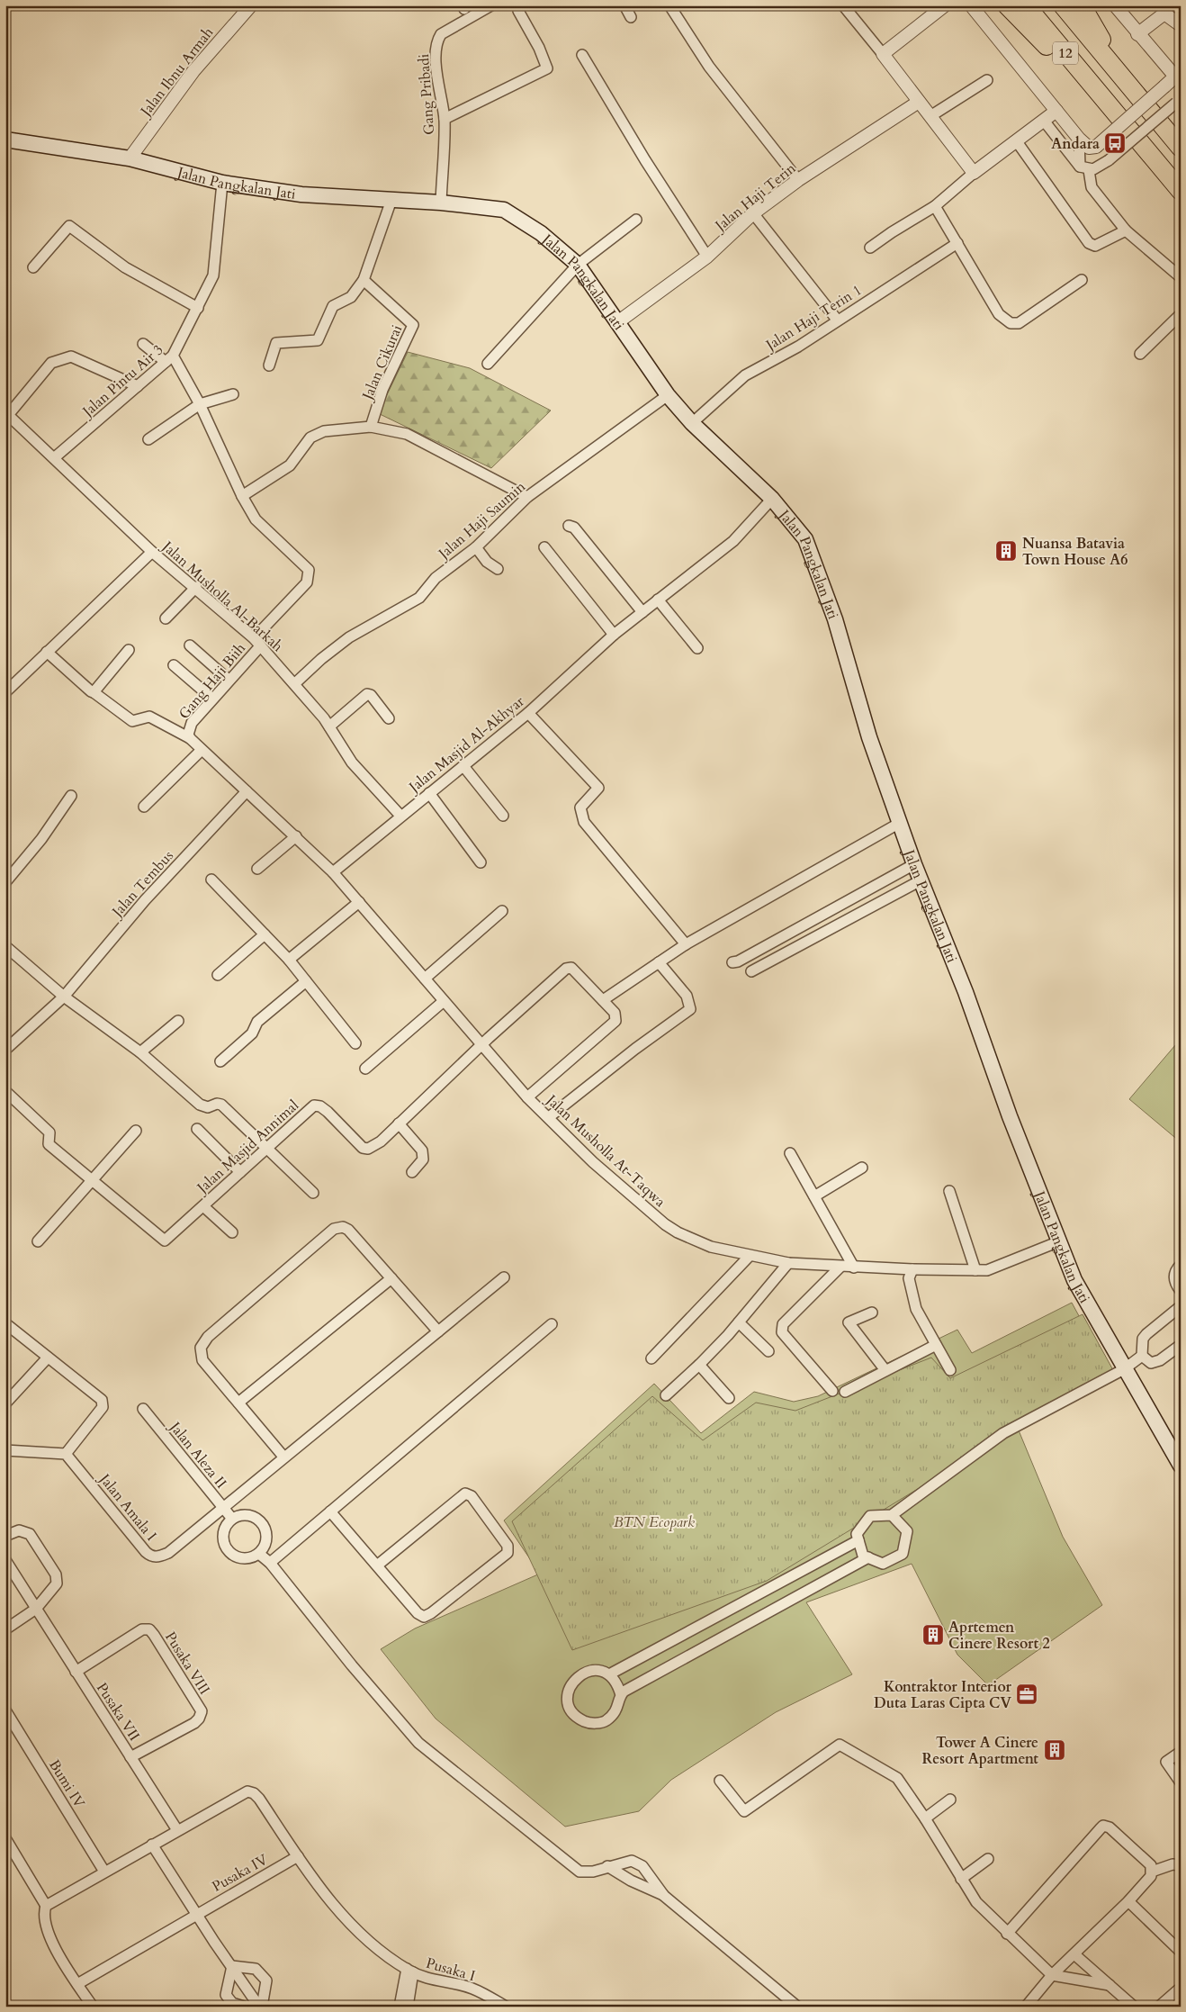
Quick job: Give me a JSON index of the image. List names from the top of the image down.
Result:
{
  "streets": {
    "highway": ["12"],
    "main road": ["Jalan Pangkalan Jati"],
    "street": [
      "Jalan Ibnu Armah",
      "Gang Pribadi",
      "Jalan Haji Terin",
      "Jalan Haji Terin 1",
      "Jalan Cikurai",
      "Jalan Pintu Air 3",
      "Jalan Haji Saumin",
      "Jalan Musholla Al-Barkah",
      "Gang Haji Biih",
      "Jalan Masjid Al-Akhyar",
      "Jalan Tembus",
      "Jalan Masjid Annimal",
      "Jalan Musholla At-Taqwa",
      "Jalan Aleza II",
      "Jalan Amala I",
      "Pusaka VIII",
      "Pusaka VII",
      "Bumi IV",
      "Pusaka IV",
      "Pusaka I"
    ]
  },
  "crossings": [
    ["Jalan Ibnu Armah", "Jalan Pangkalan Jati"],
    ["Gang Pribadi", "Jalan Pangkalan Jati"],
    ["Jalan Pangkalan Jati", "Jalan Haji Terin"],
    ["Jalan Pangkalan Jati", "Jalan Haji Terin 1"],
    ["Jalan Pangkalan Jati", "Jalan Pintu Air 3"],
    ["Jalan Pangkalan Jati", "Jalan Haji Saumin"],
    ["Jalan Pangkalan Jati", "Jalan Masjid Al-Akhyar"],
    ["Jalan Pangkalan Jati", "Jalan Musholla At-Taqwa"],
    ["Jalan Pintu Air 3", "Jalan Musholla Al-Barkah"],
    ["Jalan Haji Saumin", "Jalan Musholla Al-Barkah"],
    ["Jalan Musholla Al-Barkah", "Gang Haji Biih"],
    ["Jalan Musholla Al-Barkah", "Jalan Masjid Al-Akhyar"],
    ["Gang Haji Biih", "Jalan Tembus"],
    ["Gang Haji Biih", "Jalan Musholla At-Taqwa"],
    ["Jalan Masjid Al-Akhyar", "Jalan Musholla At-Taqwa"],
    ["Jalan Masjid Annimal", "Jalan Musholla At-Taqwa"],
    ["Jalan Aleza II", "Jalan Amala I"],
    ["Pusaka VIII", "Pusaka VII"],
    ["Pusaka VII", "Pusaka I"],
    ["Pusaka IV", "Pusaka I"]
  ],
  "parks": ["BTN Ecopark"],
  "places": {
    "bus stop": ["Andara"],
    "building": ["Nuansa Batavia Town House A6", "Aprtemen Cinere Resort 2", "Tower A Cinere Resort Apartment"],
    "office": ["Kontraktor Interior Duta Laras Cipta CV"]
  }
}
